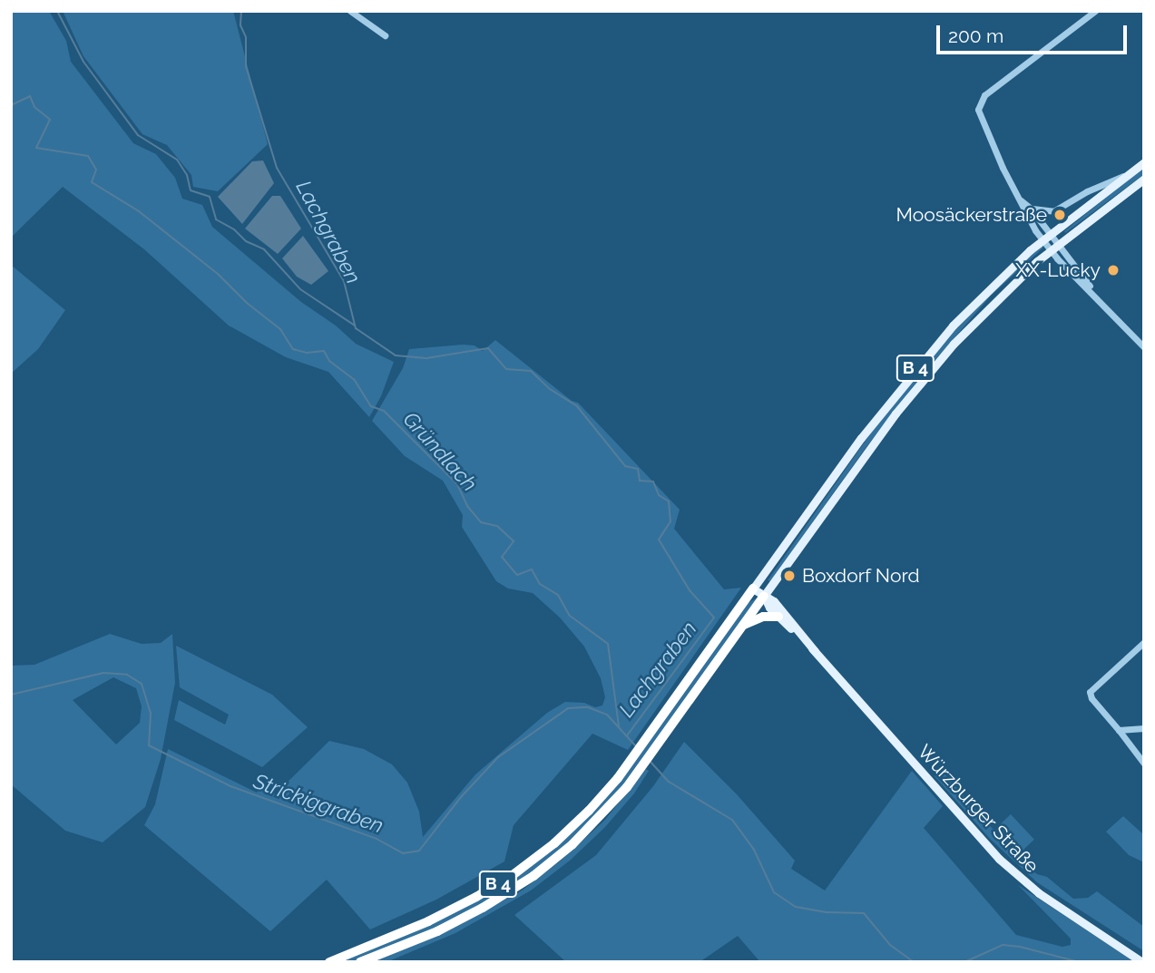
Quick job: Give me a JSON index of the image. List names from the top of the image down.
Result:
{
  "streets": {
    "highway": ["B 4"],
    "main road": ["Würzburger Straße"]
  },
  "crossings": [
    ["B 4", "Würzburger Straße"]
  ],
  "water": ["Lachgraben", "Gründlach", "Strickiggraben"],
  "places": ["Moosäckerstraße", "XX-Lucky", "Boxdorf Nord"],
  "scale_bar": "200 m"
}
